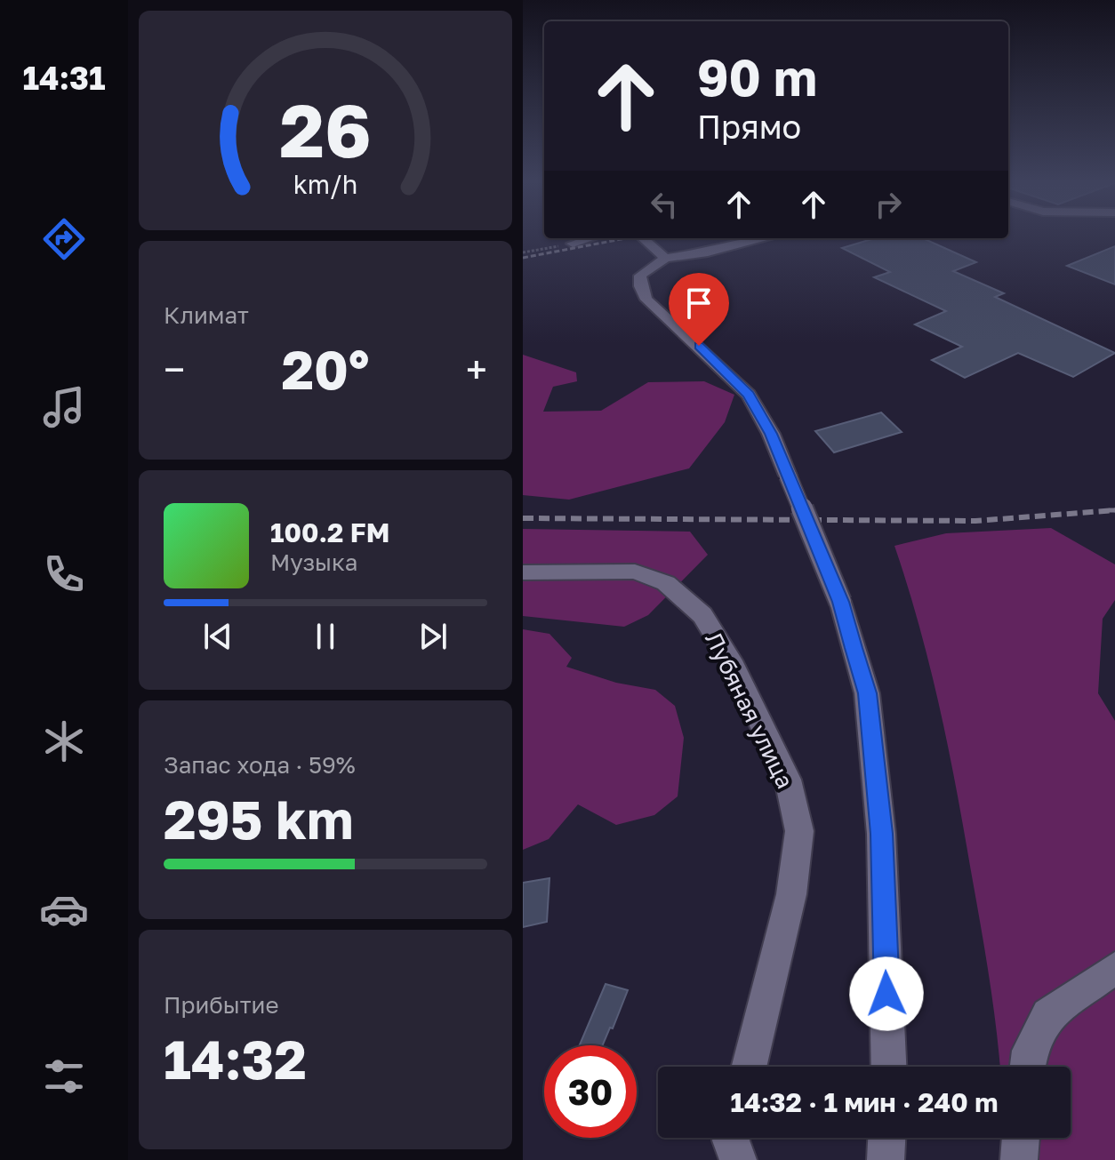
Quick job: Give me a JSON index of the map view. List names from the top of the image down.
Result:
{
  "streets": {
    "street": ["Лубяная улица"]
  },
  "page": {
    "tabs": "14:31",
    "turn": ["90 m", "Прямо"],
    "tile": [
      "Климат",
      ["Запас хода · 59%", "295 km"],
      ["Прибытие", "14:32"]
    ],
    "heat": ["−", "20°", "+"],
    "song": ["100.2 FM", "Музыка"],
    "limit": "30",
    "trip": "14:32 · 1 мин · 240 m",
    "gauge": ["26", "km/h"]
  }
}
